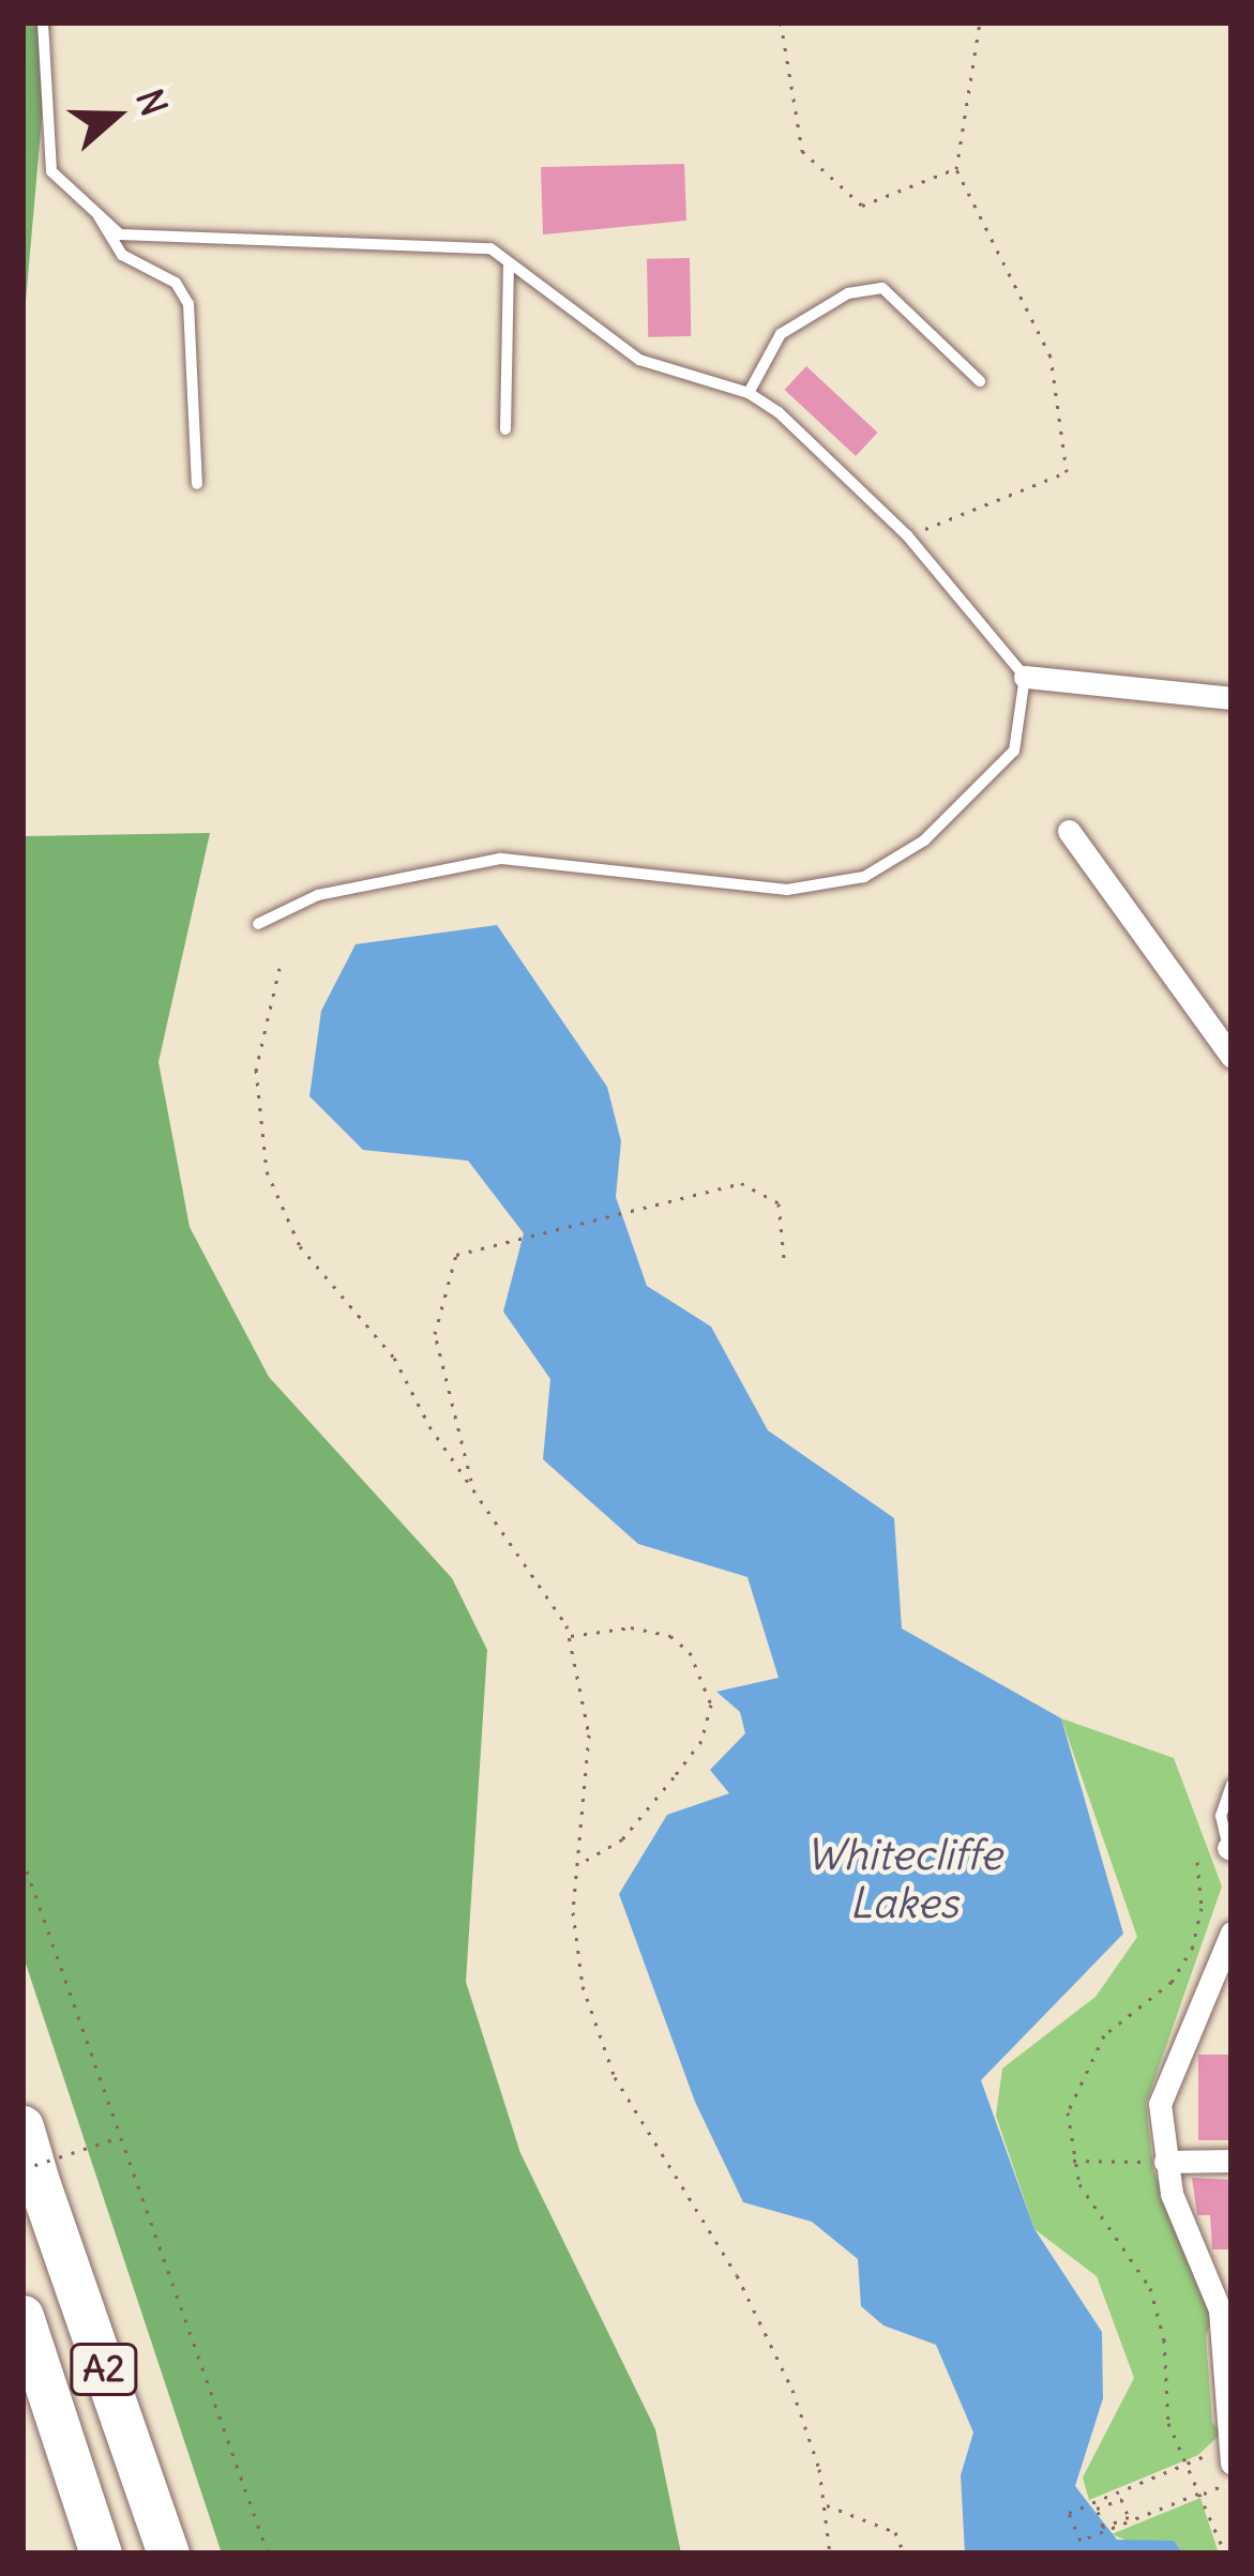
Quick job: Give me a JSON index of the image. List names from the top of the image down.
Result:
{
  "streets": {
    "highway": ["A2"]
  },
  "water": ["Whitecliffe Lakes"],
  "north": "right"
}
